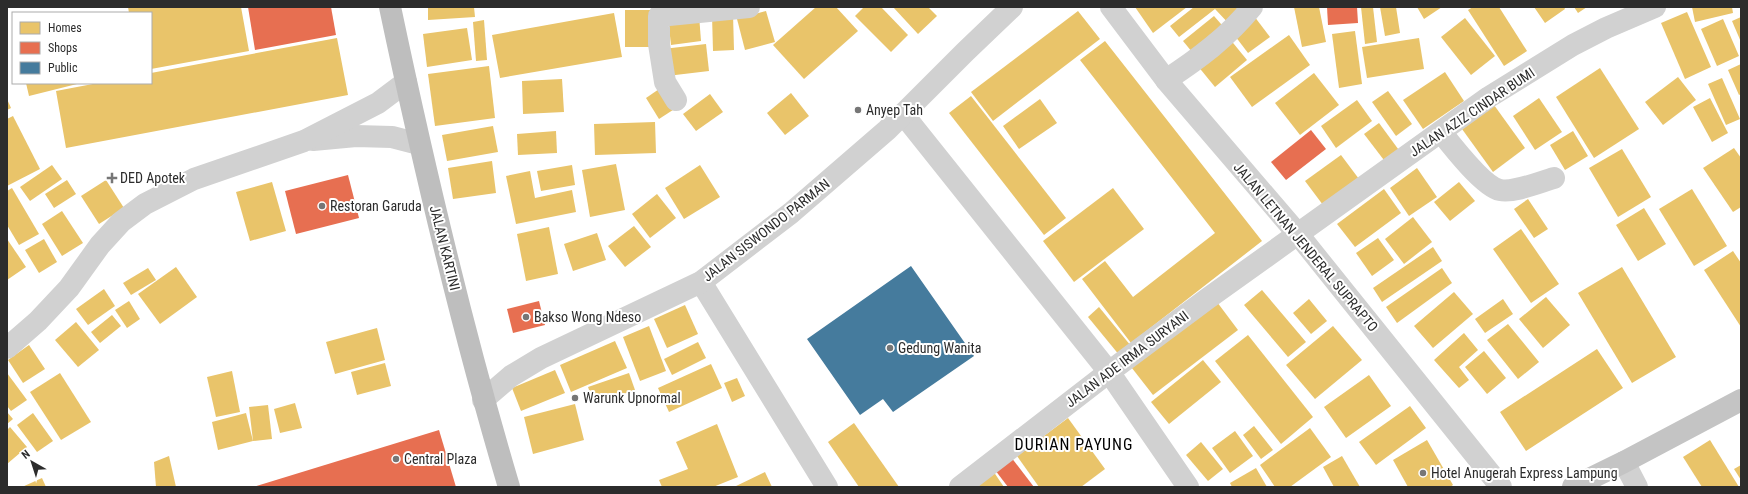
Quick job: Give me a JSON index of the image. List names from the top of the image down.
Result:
{
  "streets": {
    "highway": ["JALAN KARTINI"],
    "street": [
      "JALAN AZIZ CINDAR BUMI",
      "JALAN SISWONDO PARMAN",
      "JALAN LETNAN JENDERAL SUPRAPTO",
      "JALAN ADE IRMA SURYANI"
    ]
  },
  "crossings": [
    ["JALAN AZIZ CINDAR BUMI", "JALAN LETNAN JENDERAL SUPRAPTO"],
    ["JALAN AZIZ CINDAR BUMI", "JALAN ADE IRMA SURYANI"],
    ["JALAN SISWONDO PARMAN", "JALAN KARTINI"],
    ["JALAN LETNAN JENDERAL SUPRAPTO", "JALAN ADE IRMA SURYANI"]
  ],
  "districts": ["DURIAN PAYUNG"],
  "places": {
    "other": [
      "Anyep Tah",
      "Restoran Garuda",
      "Bakso Wong Ndeso",
      "Gedung Wanita",
      "Warunk Upnormal",
      "Central Plaza",
      "Hotel Anugerah Express Lampung"
    ],
    "health": ["DED Apotek"]
  },
  "legend": ["Homes", "Shops", "Public"],
  "north": "top left"
}
